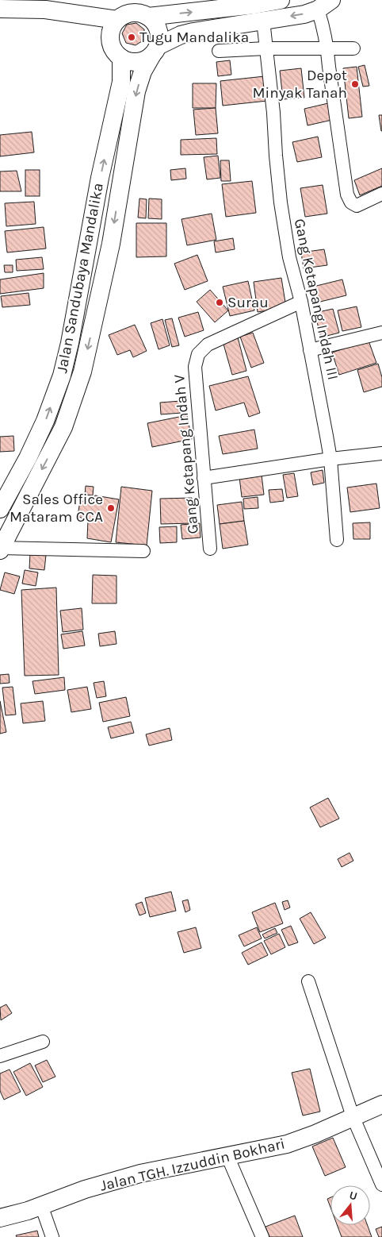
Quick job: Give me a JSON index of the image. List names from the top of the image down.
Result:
{
  "streets": {
    "main road": ["Jalan Sandubaya Mandalika", "Jalan TGH. Izzuddin Bokhari"],
    "street": ["Gang Ketapang Indah III", "Gang Ketapang Indah V"]
  },
  "crossings": [
    ["Gang Ketapang Indah III", "Gang Ketapang Indah V"]
  ],
  "places": [
    "Tugu Mandalika",
    "Depot Minyak Tanah",
    "Surau",
    "Sales Office Mataram CCA"
  ],
  "north": "top"
}
